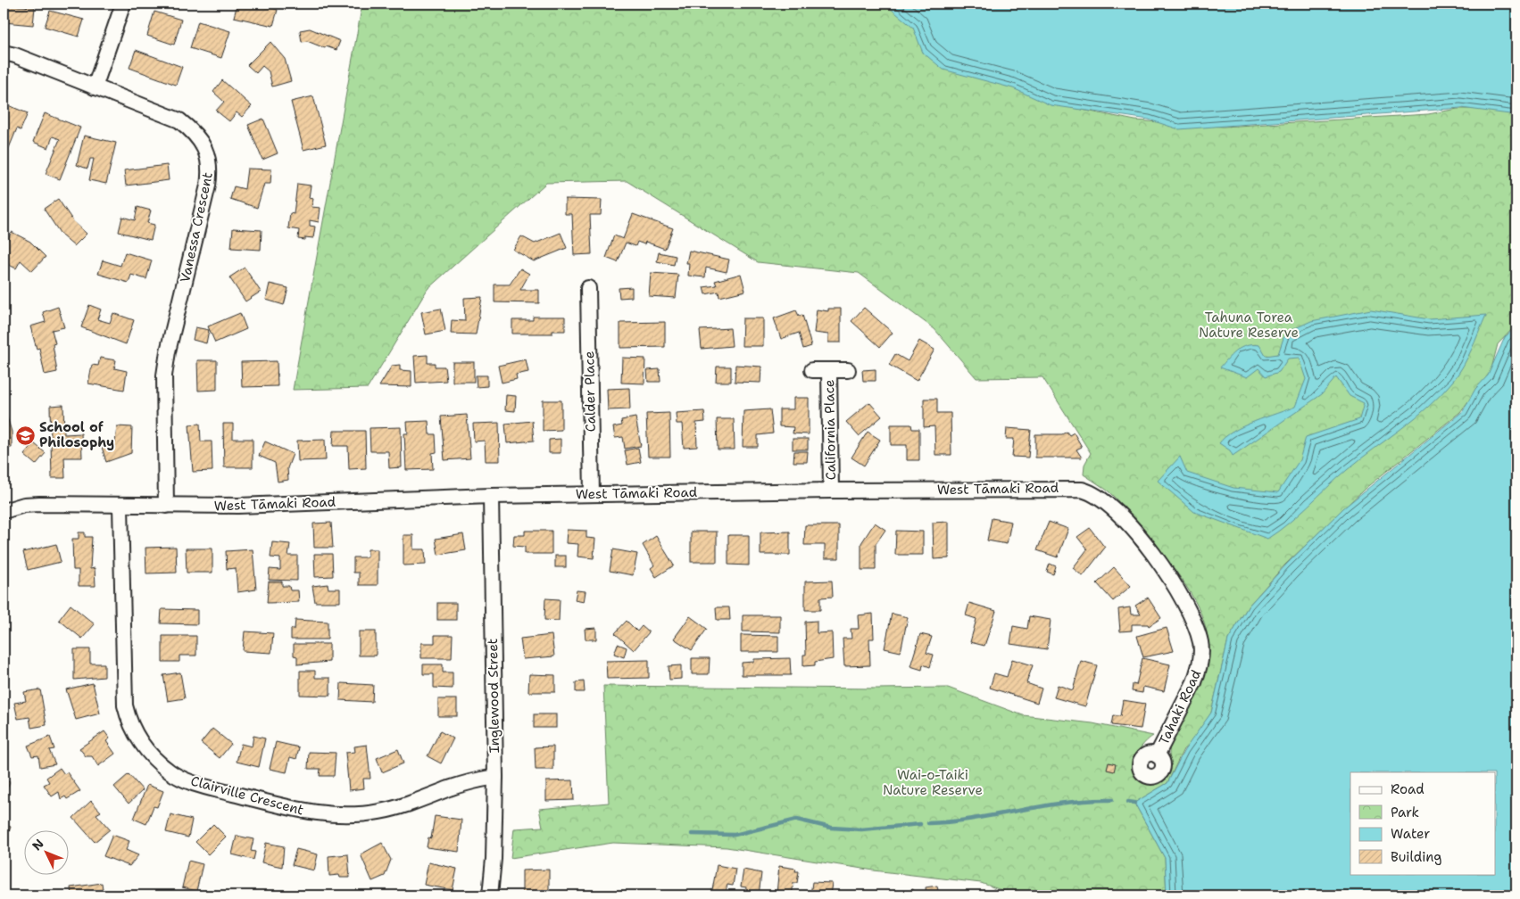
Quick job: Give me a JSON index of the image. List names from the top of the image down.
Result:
{
  "streets": {
    "street": [
      "Vanessa Crescent",
      "Calder Place",
      "California Place",
      "West Tāmaki Road",
      "Inglewood Street",
      "Tahaki Road",
      "Clairville Crescent"
    ]
  },
  "crossings": [
    ["Vanessa Crescent", "West Tāmaki Road"],
    ["Calder Place", "West Tāmaki Road"],
    ["California Place", "West Tāmaki Road"],
    ["West Tāmaki Road", "Inglewood Street"],
    ["West Tāmaki Road", "Tahaki Road"],
    ["West Tāmaki Road", "Clairville Crescent"],
    ["Inglewood Street", "Clairville Crescent"]
  ],
  "parks": ["Tahuna Torea Nature Reserve", "Wai-o-Taiki Nature Reserve"],
  "places": {
    "school or university": ["School of Philosophy"]
  },
  "legend": [
    "Road",
    "Park",
    "Water",
    "Building"
  ],
  "north": "top left"
}
